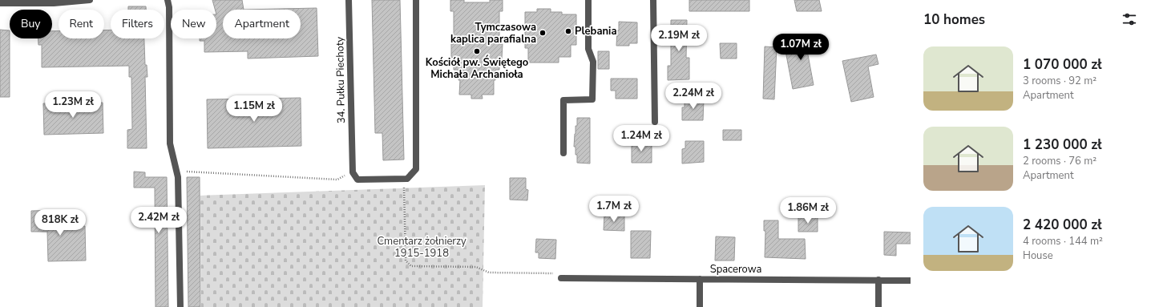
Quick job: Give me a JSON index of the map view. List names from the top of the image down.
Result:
{
  "streets": {
    "street": ["34. Pułku Piechoty", "Spacerowa"]
  },
  "parks": ["Cmentarz żołnierzy 1915-1918"],
  "places": ["Plebania", "Tymczasowa kaplica parafialna", "Kościół pw. Świętego Michała Archanioła"],
  "page": {
    "heading": "10 homes",
    "chip": [
      "Buy",
      "Rent",
      "Filters",
      "New",
      "Apartment"
    ],
    "price": [
      "2.19M zł",
      "1.07M zł",
      "2.24M zł",
      "1.23M zł",
      "1.15M zł",
      "1.24M zł",
      "1.7M zł",
      "1.86M zł",
      "2.42M zł",
      "818K zł"
    ],
    "list": [
      {
        "name": "1 070 000 zł",
        "note": "3 rooms · 92 m² · Apartment"
      },
      {
        "name": "1 230 000 zł",
        "note": "2 rooms · 76 m² · Apartment"
      },
      {
        "name": "2 420 000 zł",
        "note": "4 rooms · 144 m² · House"
      }
    ]
  }
}
